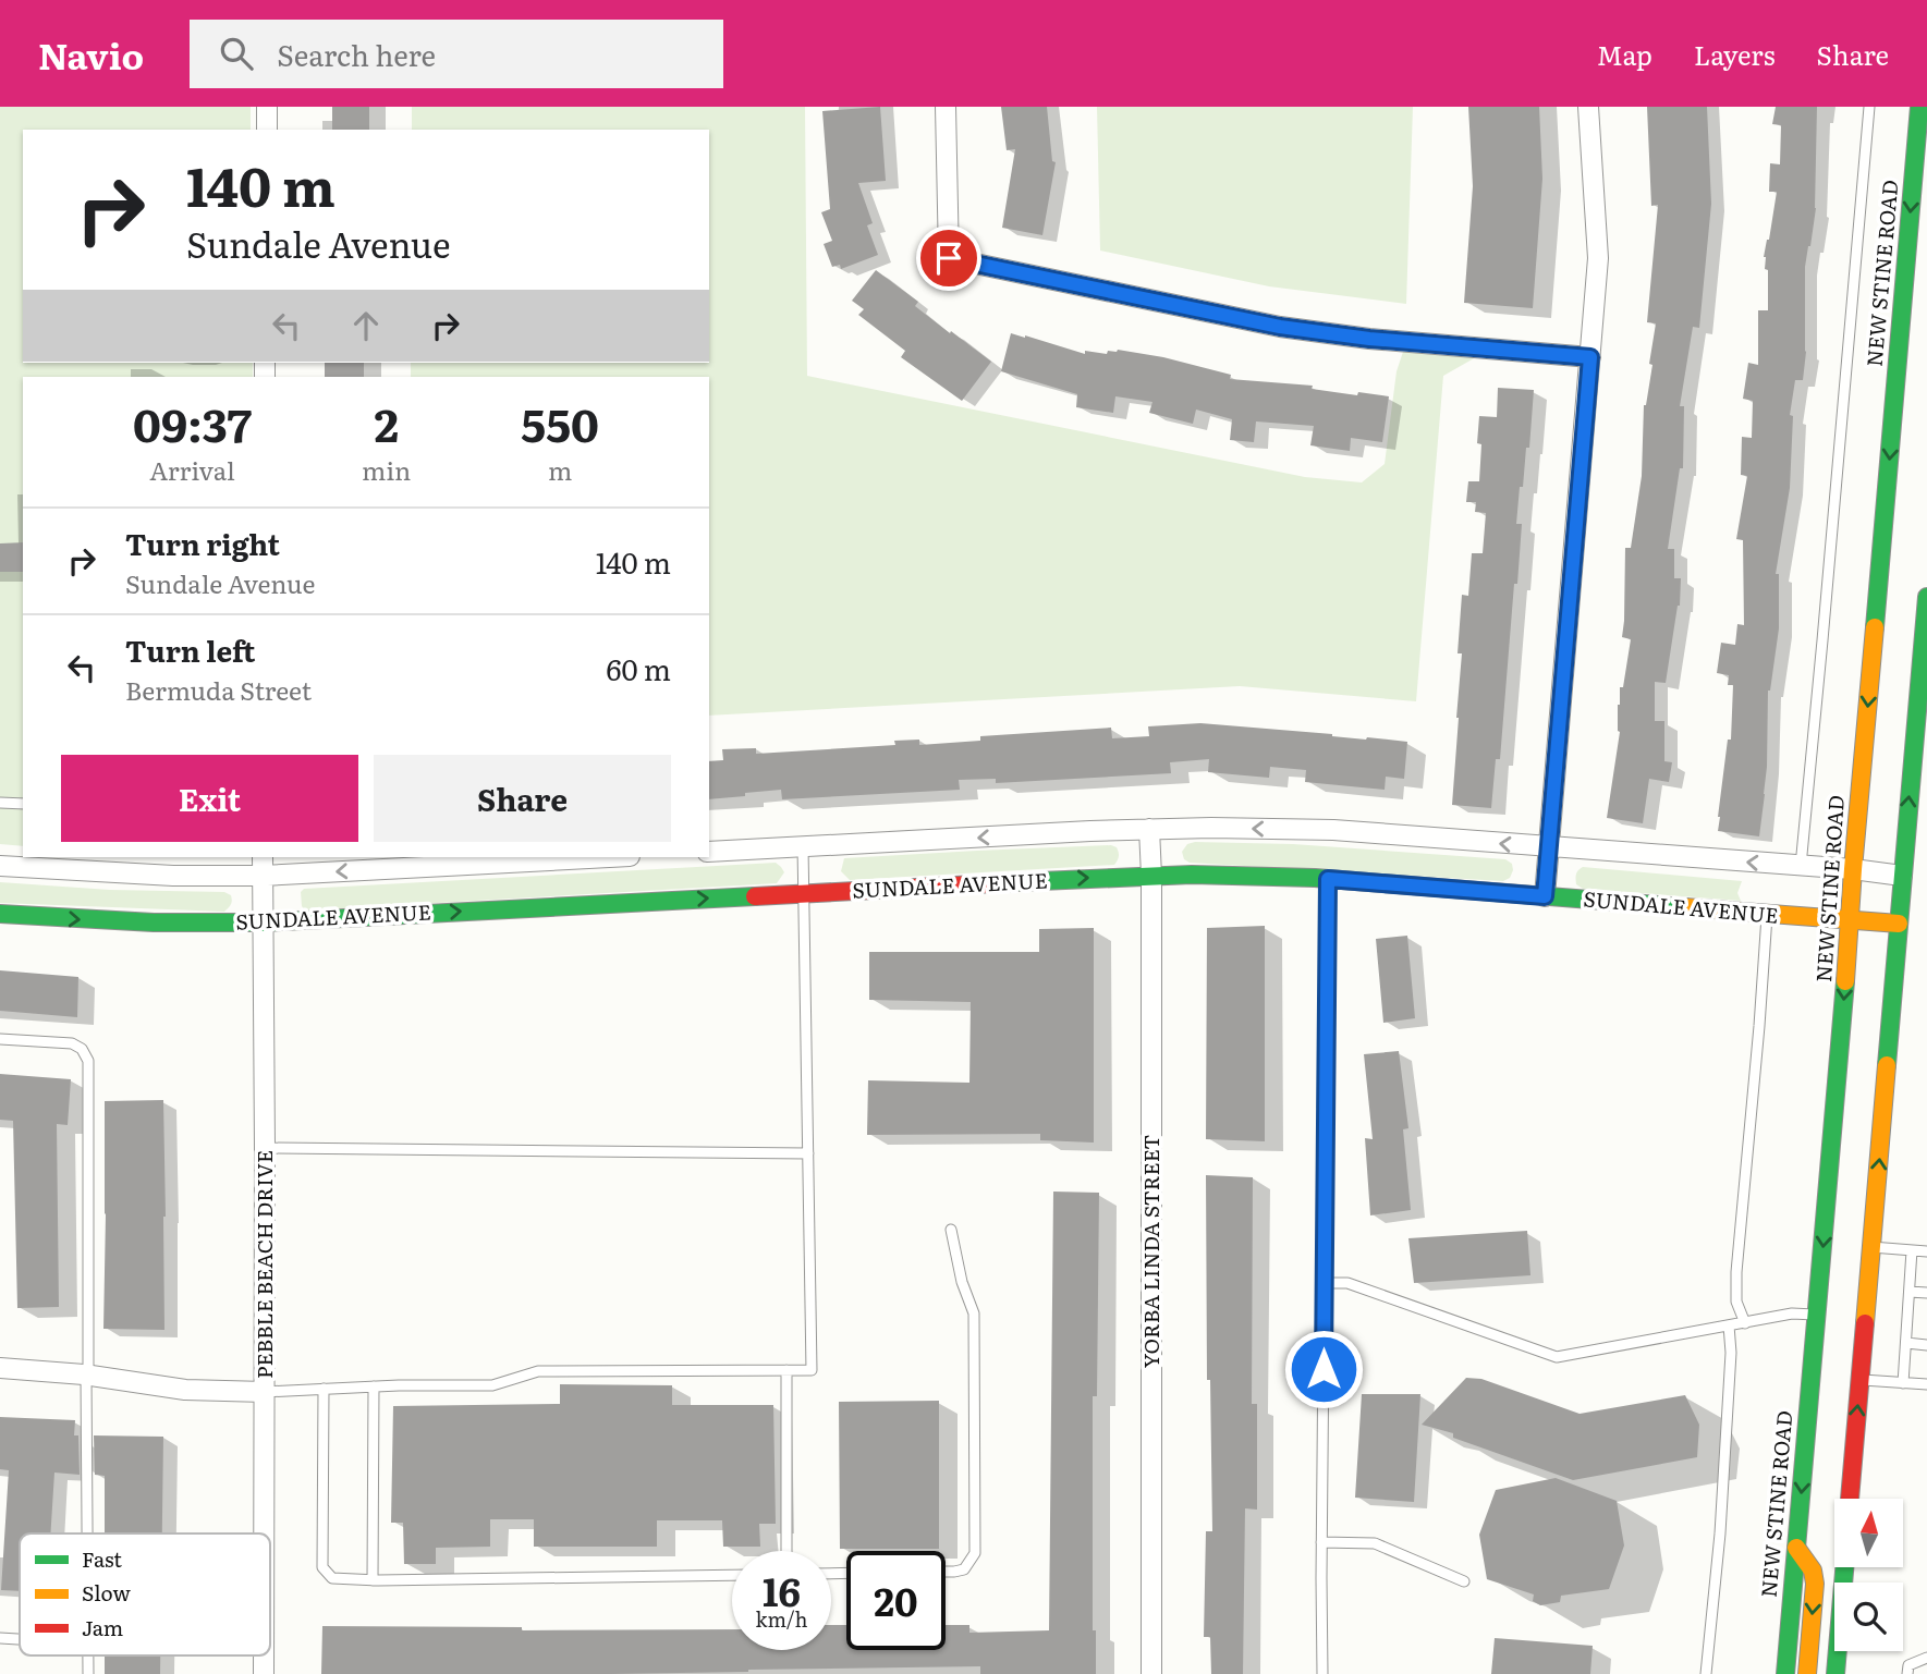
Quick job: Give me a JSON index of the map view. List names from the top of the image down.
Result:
{
  "streets": {
    "main road": ["NEW STINE ROAD", "SUNDALE AVENUE"],
    "street": ["YORBA LINDA STREET", "PEBBLE BEACH DRIVE"]
  },
  "crossings": [
    ["NEW STINE ROAD", "SUNDALE AVENUE"],
    ["SUNDALE AVENUE", "YORBA LINDA STREET"],
    ["SUNDALE AVENUE", "PEBBLE BEACH DRIVE"]
  ],
  "one_way": ["SUNDALE AVENUE"],
  "legend": ["Fast", "Slow", "Jam"],
  "north": "top",
  "page": {
    "header": "Navio",
    "search": "Search here",
    "nav": ["Map", "Layers", "Share"],
    "turn": ["140 m", "Sundale Avenue"],
    "eta": [
      "09:37",
      "Arrival",
      "2",
      "min",
      "550",
      "m"
    ],
    "list": [
      {
        "name": "Turn right",
        "note": "Sundale Avenue",
        "value": "140 m"
      },
      {
        "name": "Turn left",
        "note": "Bermuda Street",
        "value": "60 m"
      }
    ],
    "buttons": ["Exit", "Share"],
    "speed": "16 km/h",
    "limit": "20"
  }
}
